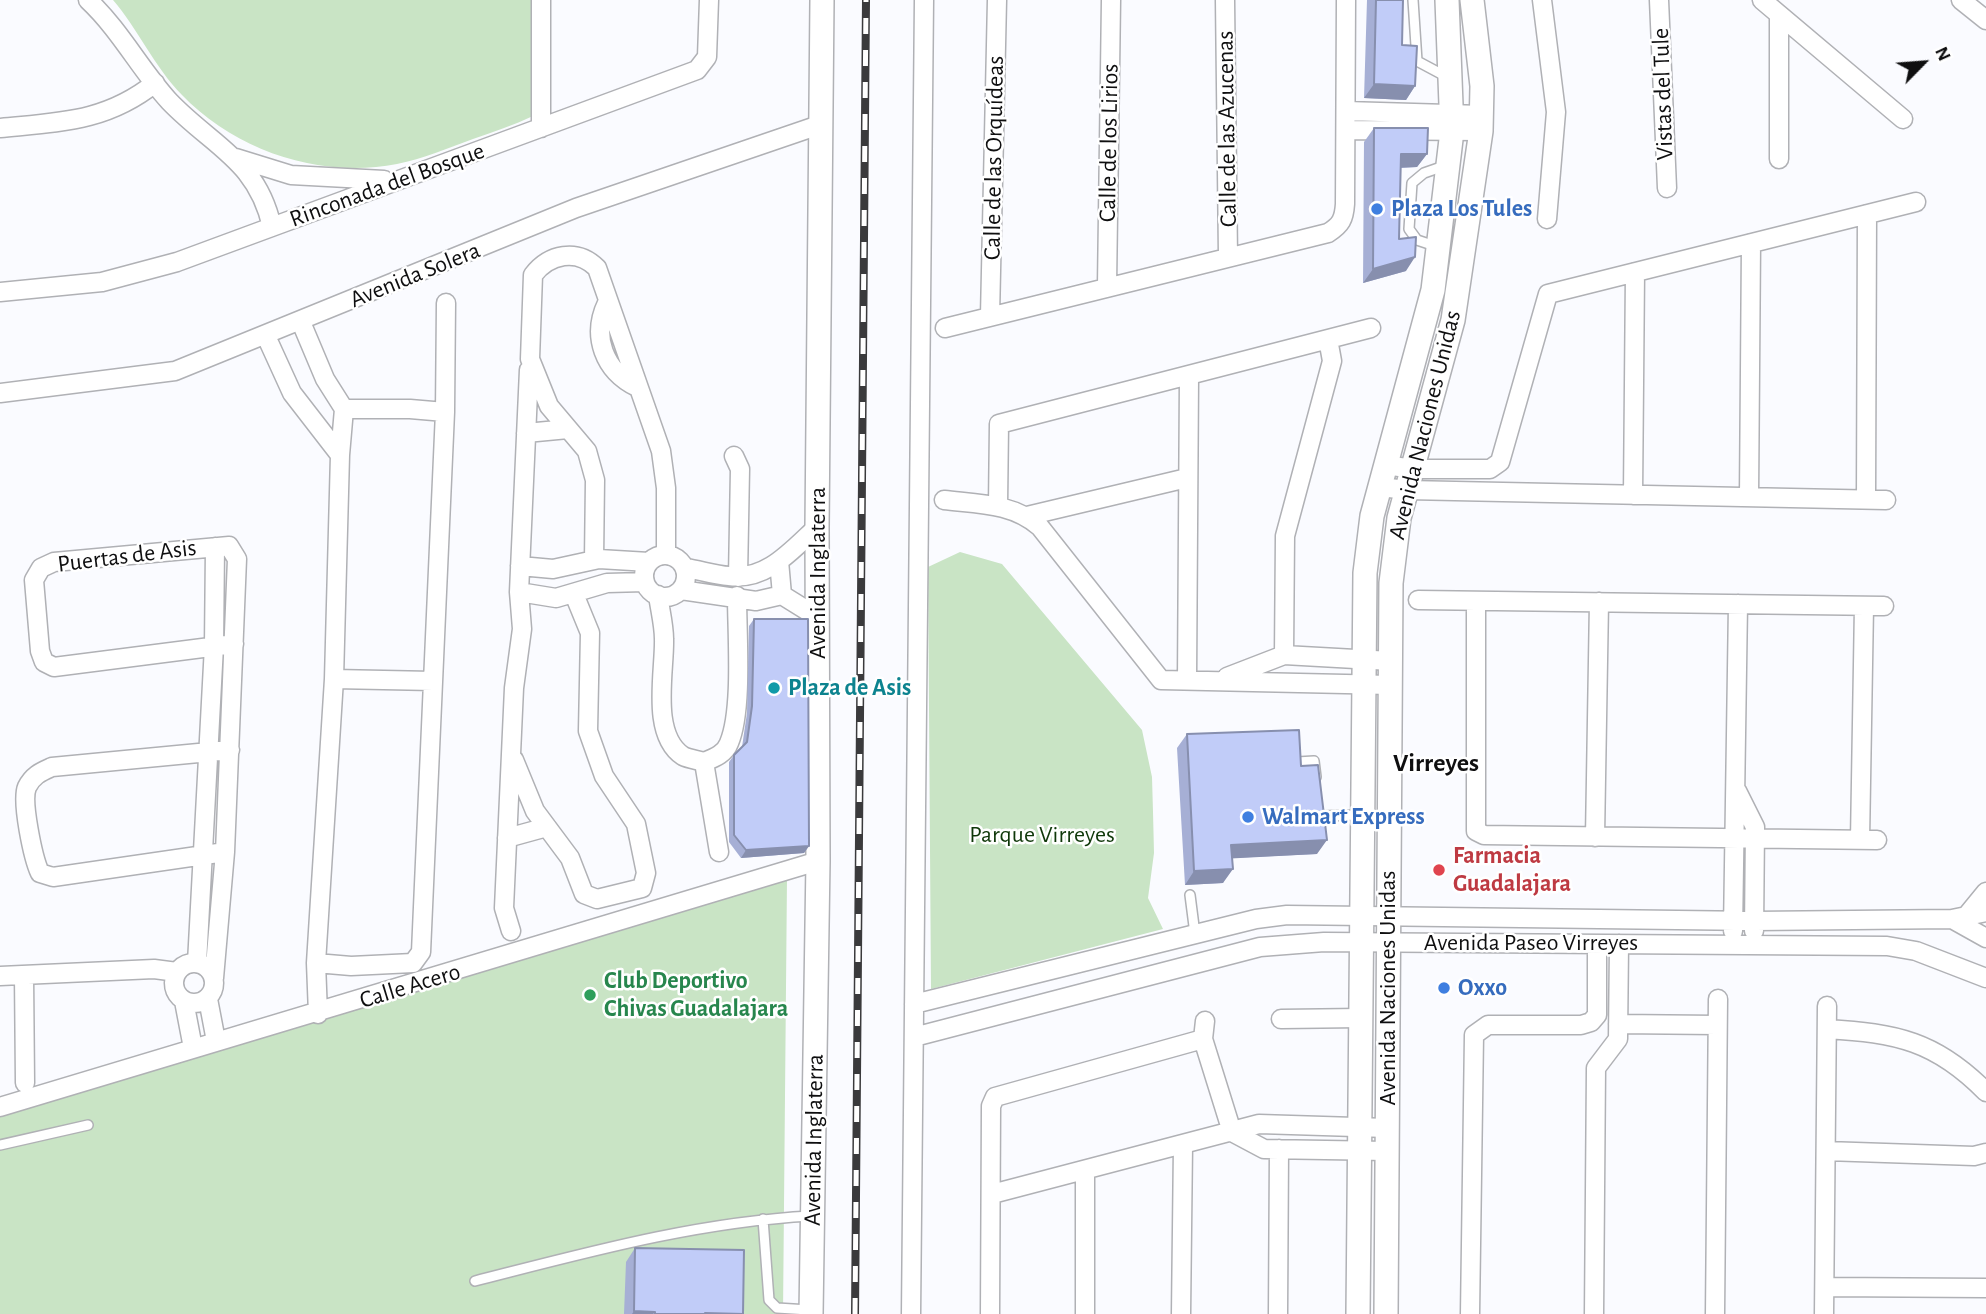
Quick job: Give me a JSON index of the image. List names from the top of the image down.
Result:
{
  "streets": {
    "street": [
      "Vistas del Tule",
      "Calle de las Azucenas",
      "Calle de los Lirios",
      "Calle de las Orquídeas",
      "Rinconada del Bosque",
      "Avenida Solera",
      "Avenida Naciones Unidas",
      "Puertas de Asis",
      "Avenida Inglaterra",
      "Avenida Paseo Virreyes",
      "Calle Acero"
    ]
  },
  "crossings": [
    ["Avenida Solera", "Avenida Inglaterra"],
    ["Avenida Naciones Unidas", "Avenida Paseo Virreyes"],
    ["Avenida Inglaterra", "Calle Acero"]
  ],
  "districts": ["Virreyes"],
  "parks": ["Parque Virreyes"],
  "places": [
    "Plaza Los Tules",
    "Plaza de Asis",
    "Walmart Express",
    "Farmacia Guadalajara",
    "Oxxo",
    "Club Deportivo Chivas Guadalajara"
  ],
  "north": "top right"
}
